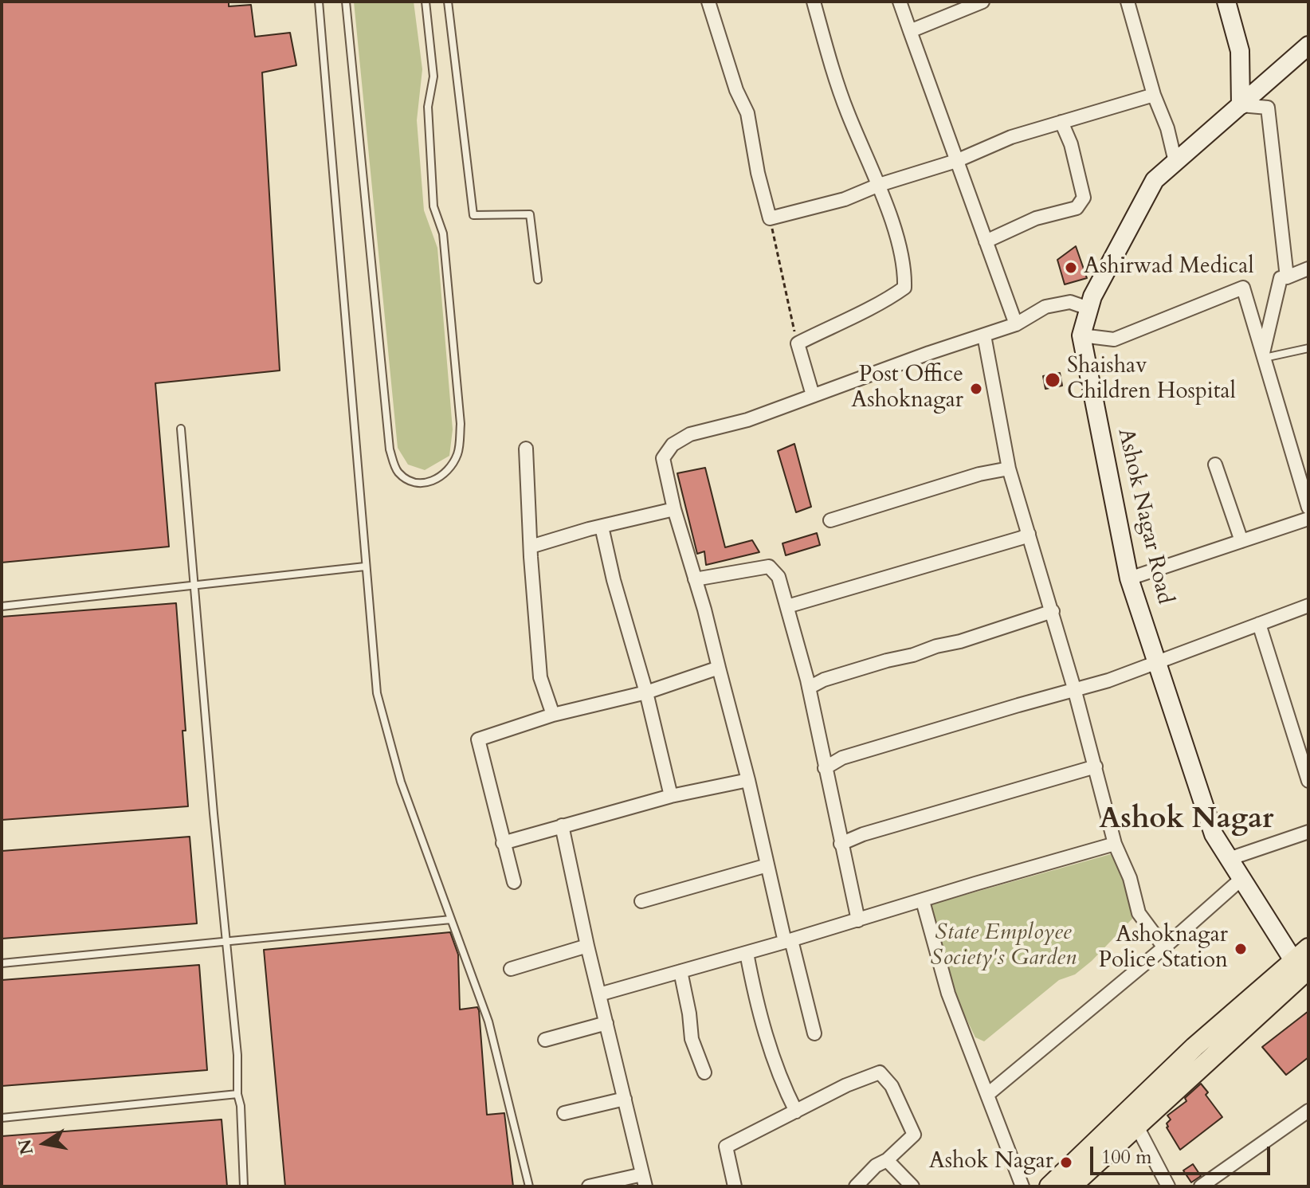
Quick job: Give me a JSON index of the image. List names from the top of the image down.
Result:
{
  "streets": {
    "street": ["Ashok Nagar Road"]
  },
  "districts": ["Ashok Nagar"],
  "parks": ["State Employee Society's Garden"],
  "places": [
    "Ashirwad Medical",
    "Shaishav Children Hospital",
    "Post Office Ashoknagar",
    "Ashoknagar Police Station",
    "Ashok Nagar"
  ],
  "scale_bar": "100 m",
  "north": "left"
}
